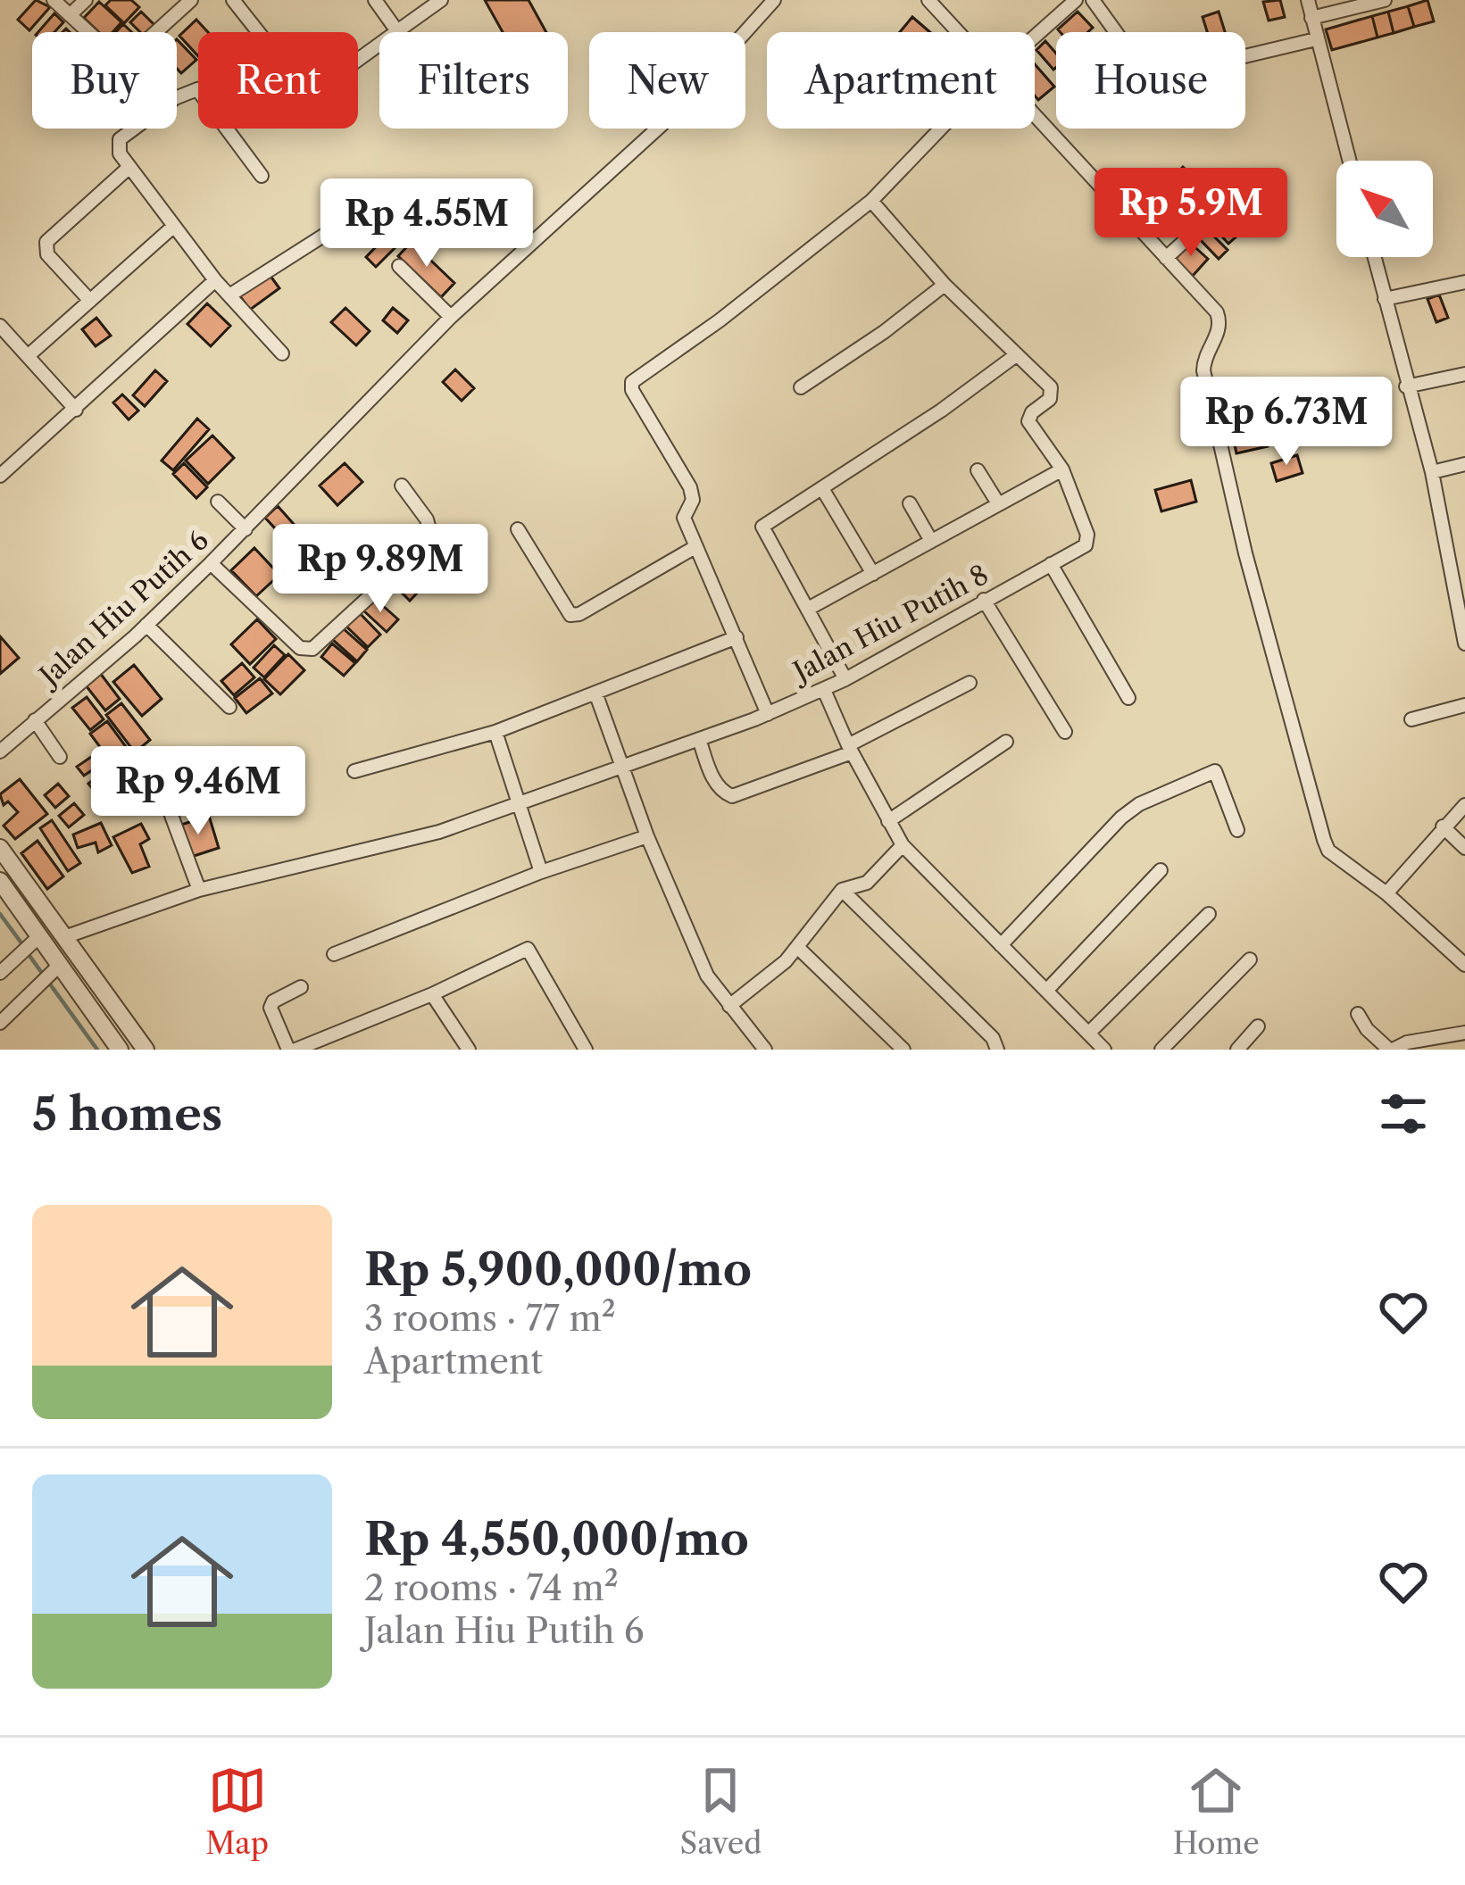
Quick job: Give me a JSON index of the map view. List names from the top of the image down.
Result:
{
  "streets": {
    "street": ["Jalan Hiu Putih 6", "Jalan Hiu Putih 8"]
  },
  "north": "top left",
  "page": {
    "chip": [
      "Buy",
      "Rent",
      "Filters",
      "New",
      "Apartment",
      "House"
    ],
    "price": [
      "Rp 5.9M",
      "Rp 4.55M",
      "Rp 6.73M",
      "Rp 9.89M",
      "Rp 9.46M"
    ],
    "heading": "5 homes",
    "list": [
      {
        "name": "Rp 5,900,000/mo",
        "note": "3 rooms · 77 m² · Apartment"
      },
      {
        "name": "Rp 4,550,000/mo",
        "note": "2 rooms · 74 m² · Jalan Hiu Putih 6"
      }
    ],
    "tabs": ["Map", "Saved", "Home"]
  }
}
